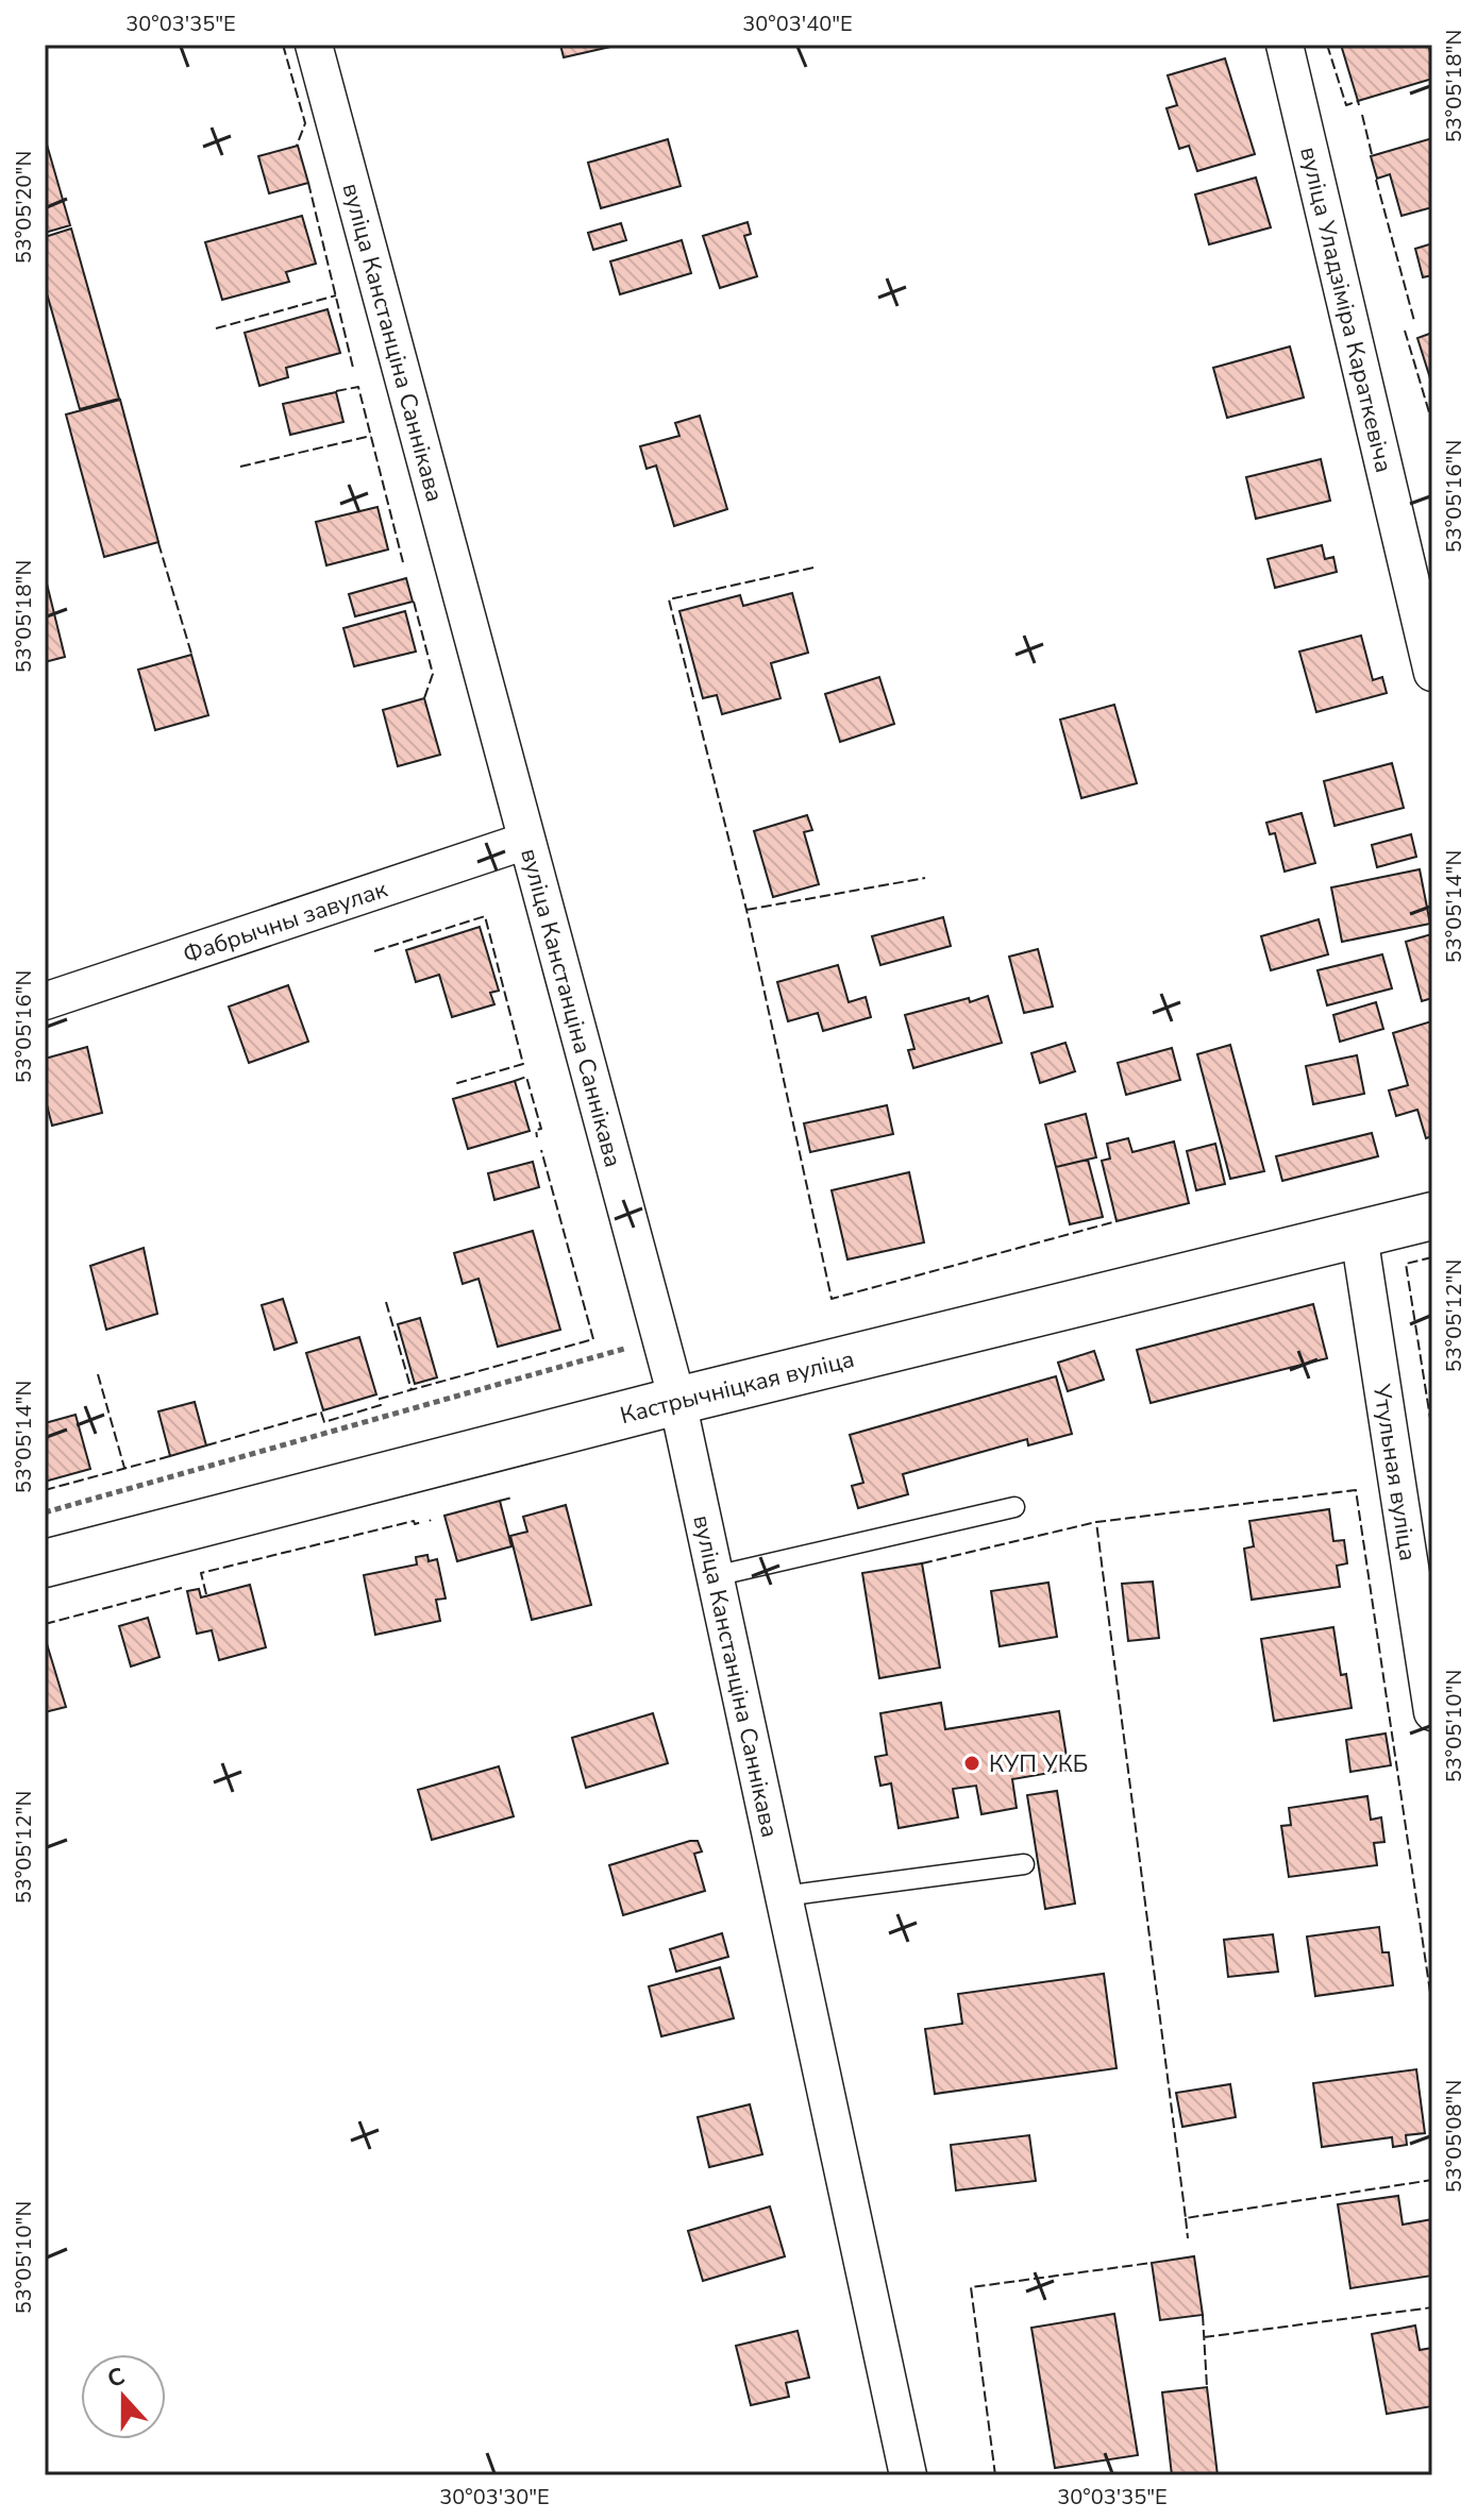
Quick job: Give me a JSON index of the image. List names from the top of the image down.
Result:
{
  "streets": {
    "main road": ["Кастрычніцкая вуліца"],
    "street": [
      "вуліца Уладзіміра Караткевіча",
      "вуліца Канстанціна Саннікава",
      "Фабрычны завулак",
      "Утульная вуліца"
    ]
  },
  "crossings": [
    ["вуліца Канстанціна Саннікава", "Фабрычны завулак"],
    ["вуліца Канстанціна Саннікава", "Кастрычніцкая вуліца"],
    ["Кастрычніцкая вуліца", "Утульная вуліца"]
  ],
  "places": ["КУП УКБ"],
  "north": "top",
  "coordinates": [
    "30°03'35\"E",
    "30°03'40\"E",
    "53°05'18\"N",
    "53°05'20\"N",
    "53°05'16\"N",
    "53°05'14\"N",
    "53°05'12\"N",
    "53°05'10\"N",
    "53°05'08\"N",
    "30°03'30\"E"
  ]
}
